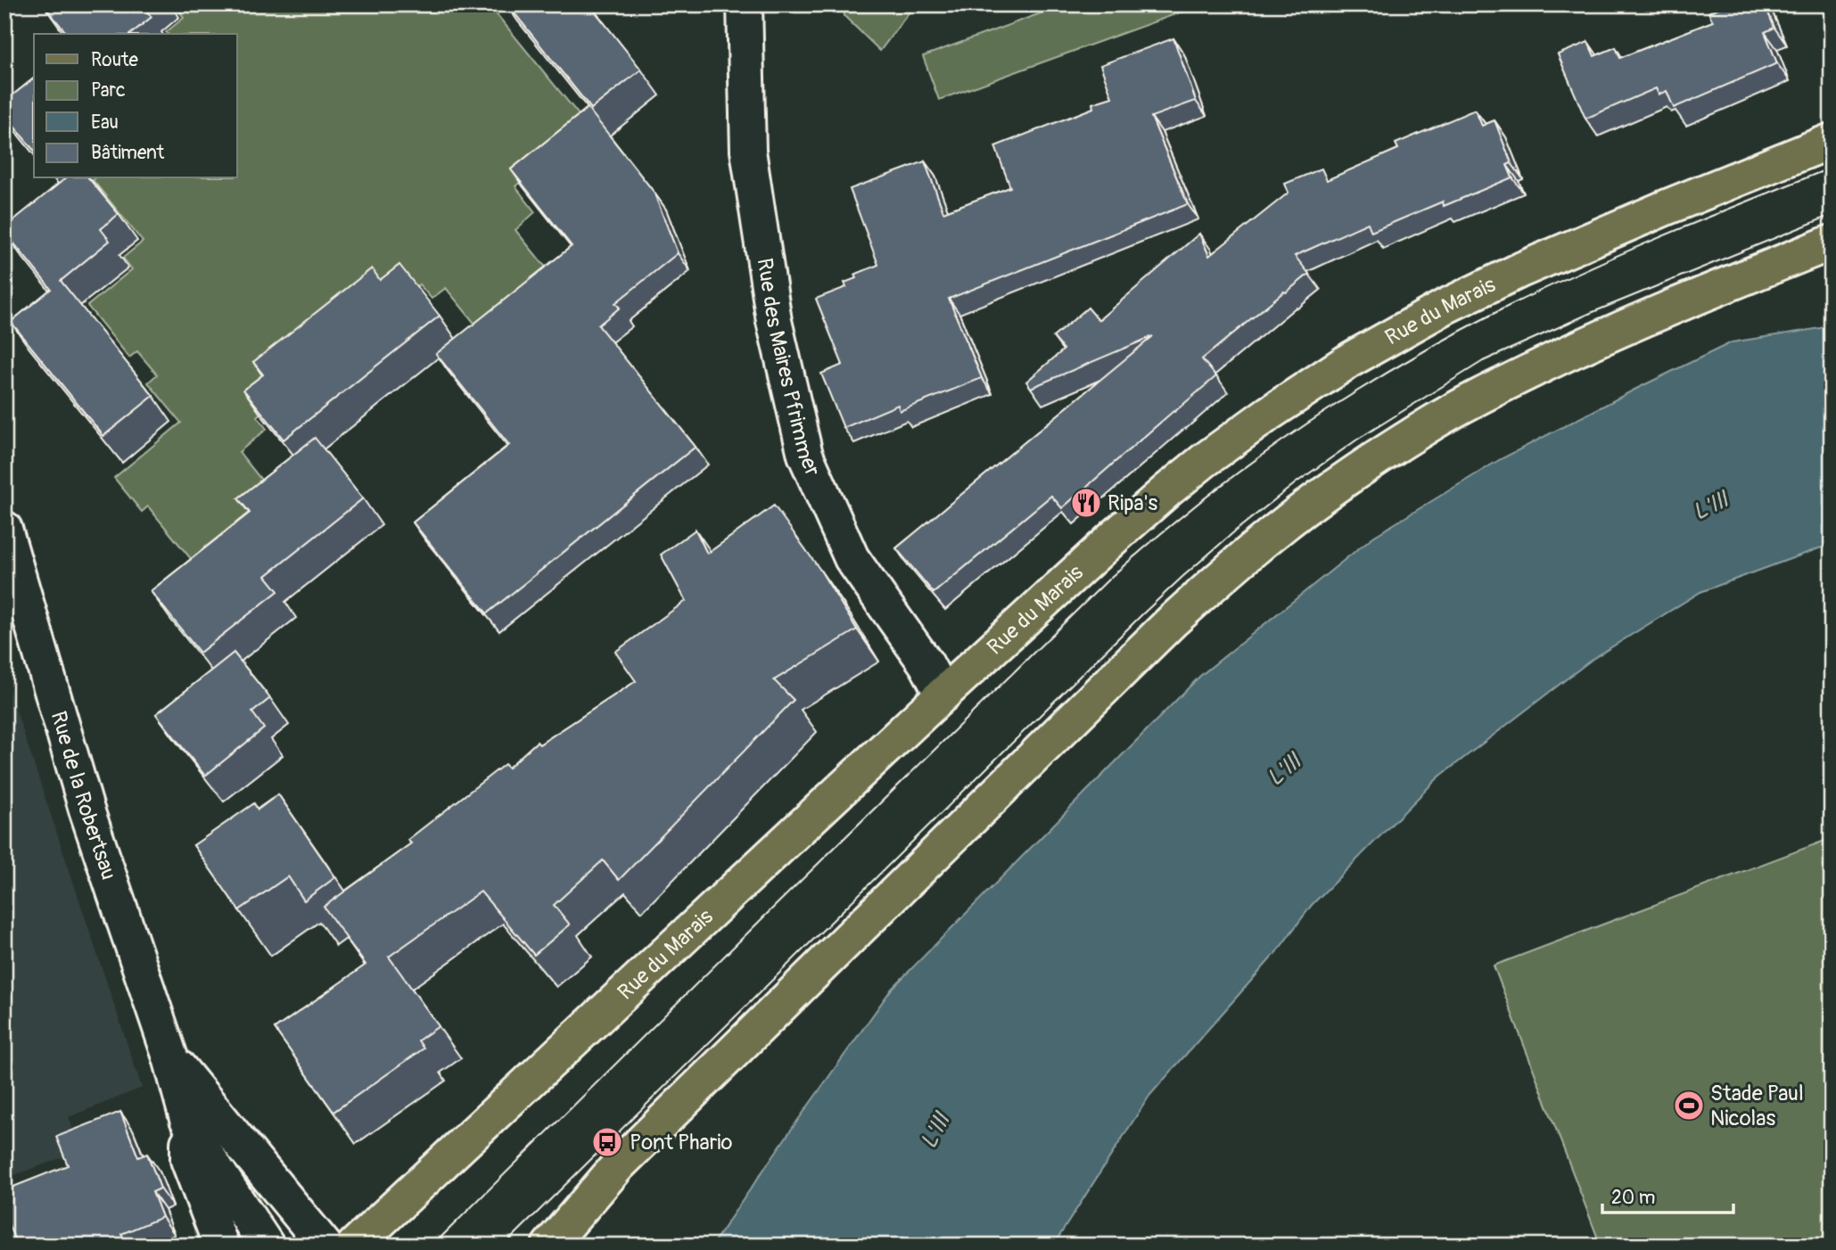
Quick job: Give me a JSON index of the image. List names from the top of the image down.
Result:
{
  "streets": {
    "main road": ["Rue du Marais", "Rue des Maires Pfrimmer", "Rue de la Robertsau"]
  },
  "crossings": [
    ["Rue du Marais", "Rue des Maires Pfrimmer"]
  ],
  "water": ["L'Ill"],
  "places": {
    "restaurant": ["Ripa's"],
    "sports": ["Stade Paul Nicolas"],
    "bus stop": ["Pont Phario"]
  },
  "legend": [
    "Route",
    "Parc",
    "Eau",
    "Bâtiment"
  ],
  "scale_bar": "20 m"
}
